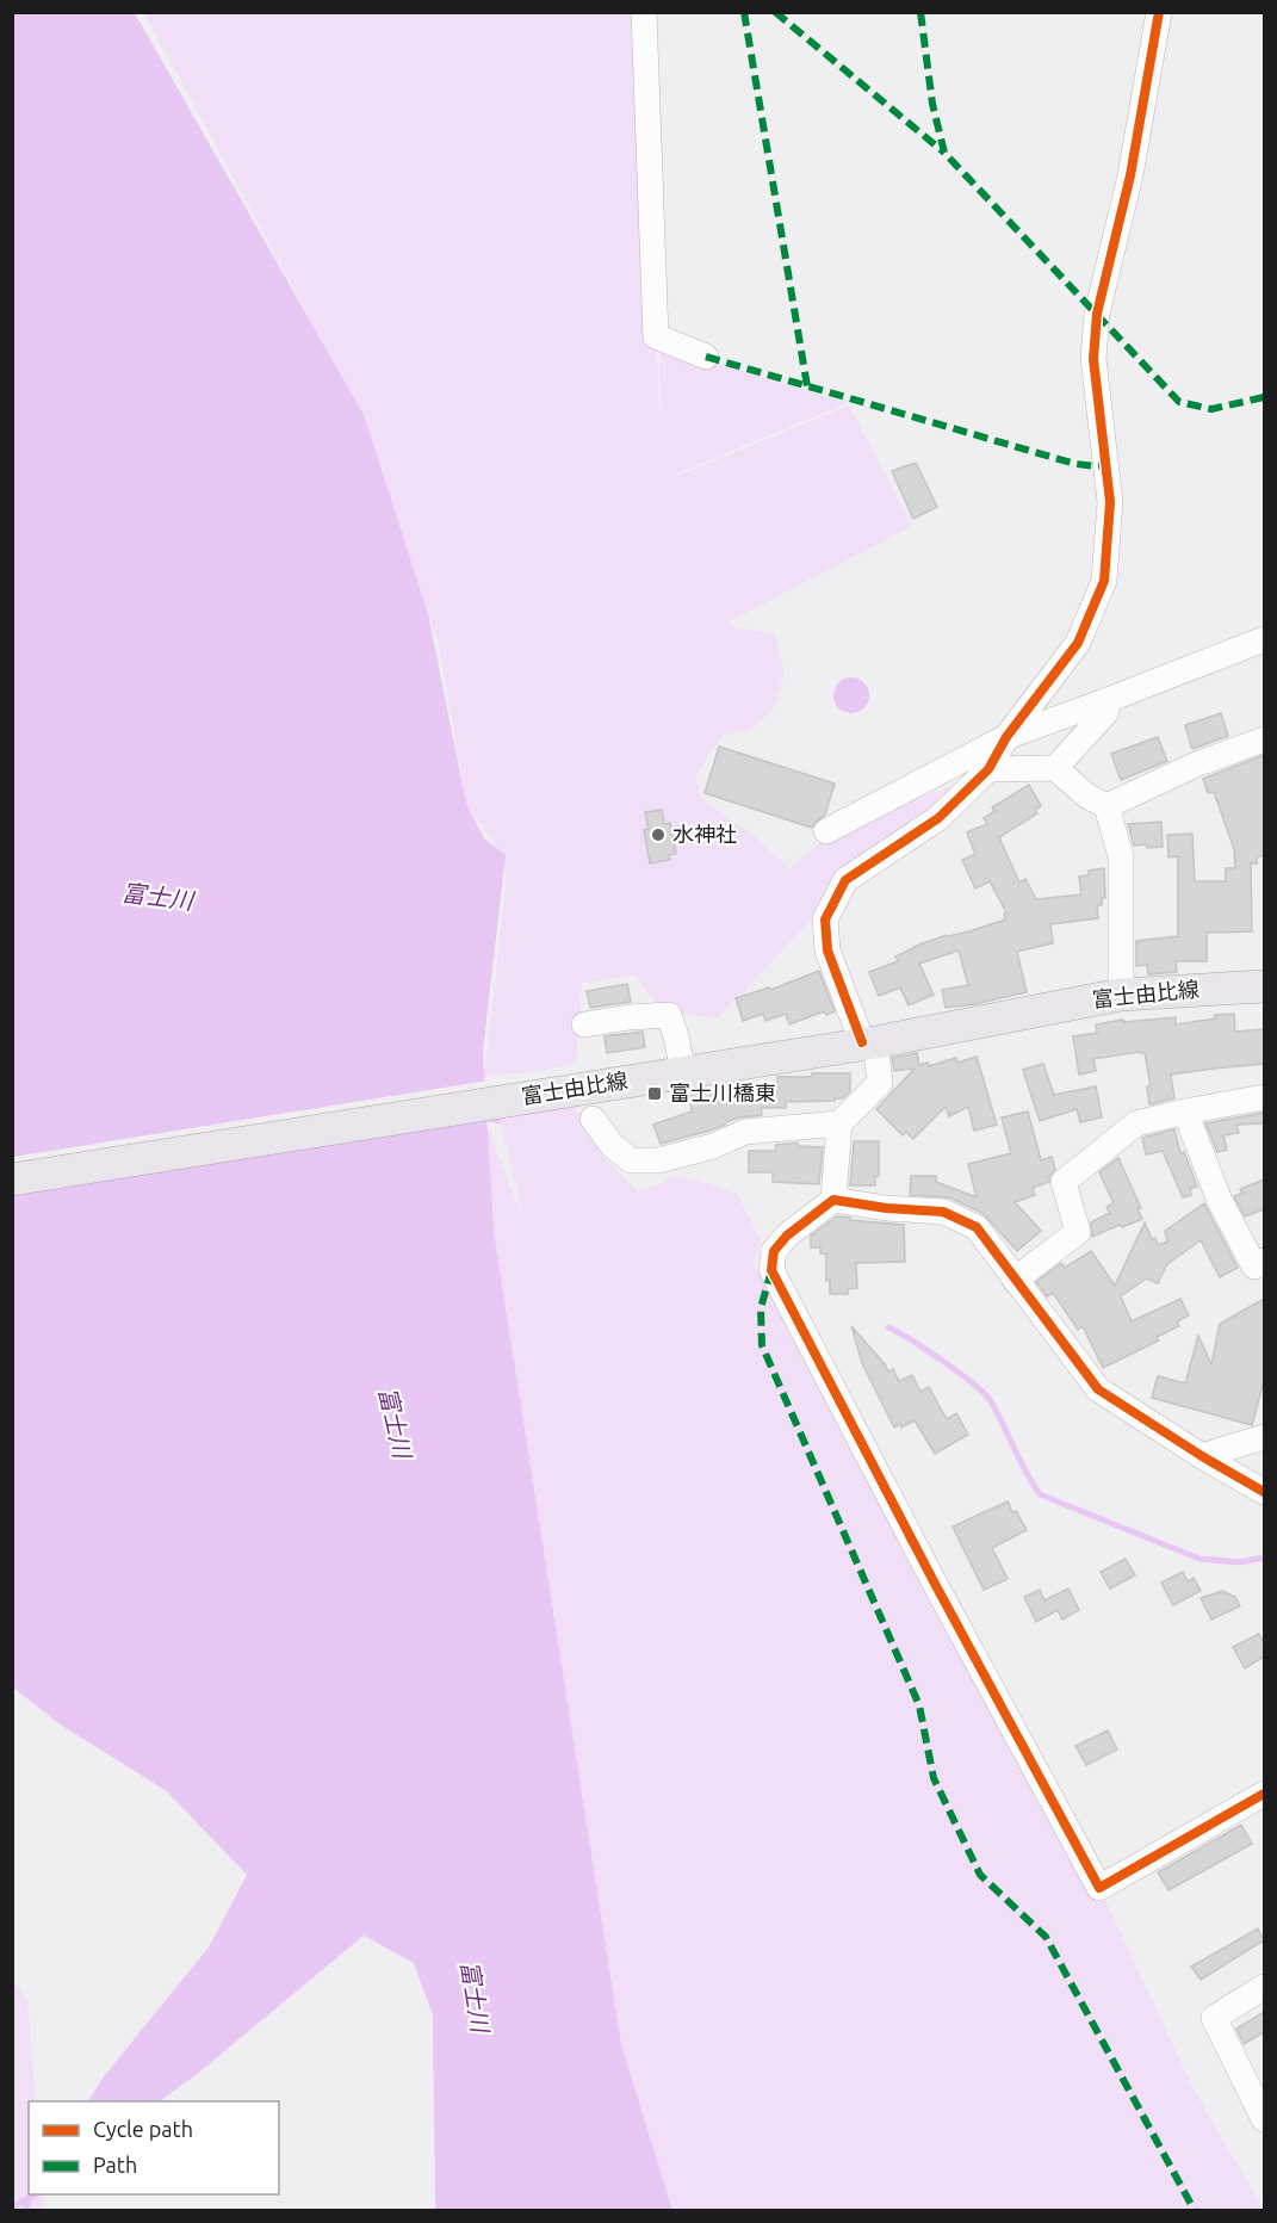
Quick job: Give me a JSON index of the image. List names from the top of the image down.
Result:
{
  "streets": {
    "main road": ["富士由比線"]
  },
  "water": ["富士川"],
  "places": {
    "other": ["水神社"],
    "transit": ["富士川橋東"]
  },
  "legend": ["Cycle path", "Path"]
}
